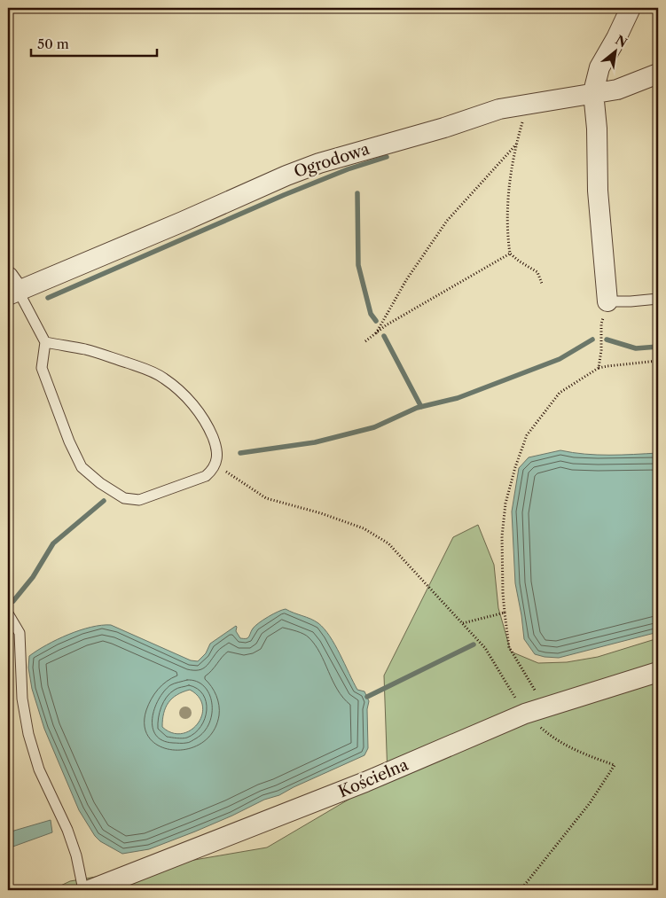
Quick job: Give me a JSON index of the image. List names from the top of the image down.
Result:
{
  "streets": {
    "street": ["Ogrodowa", "Kościelna"]
  },
  "scale_bar": "50 m",
  "north": "top right"
}
